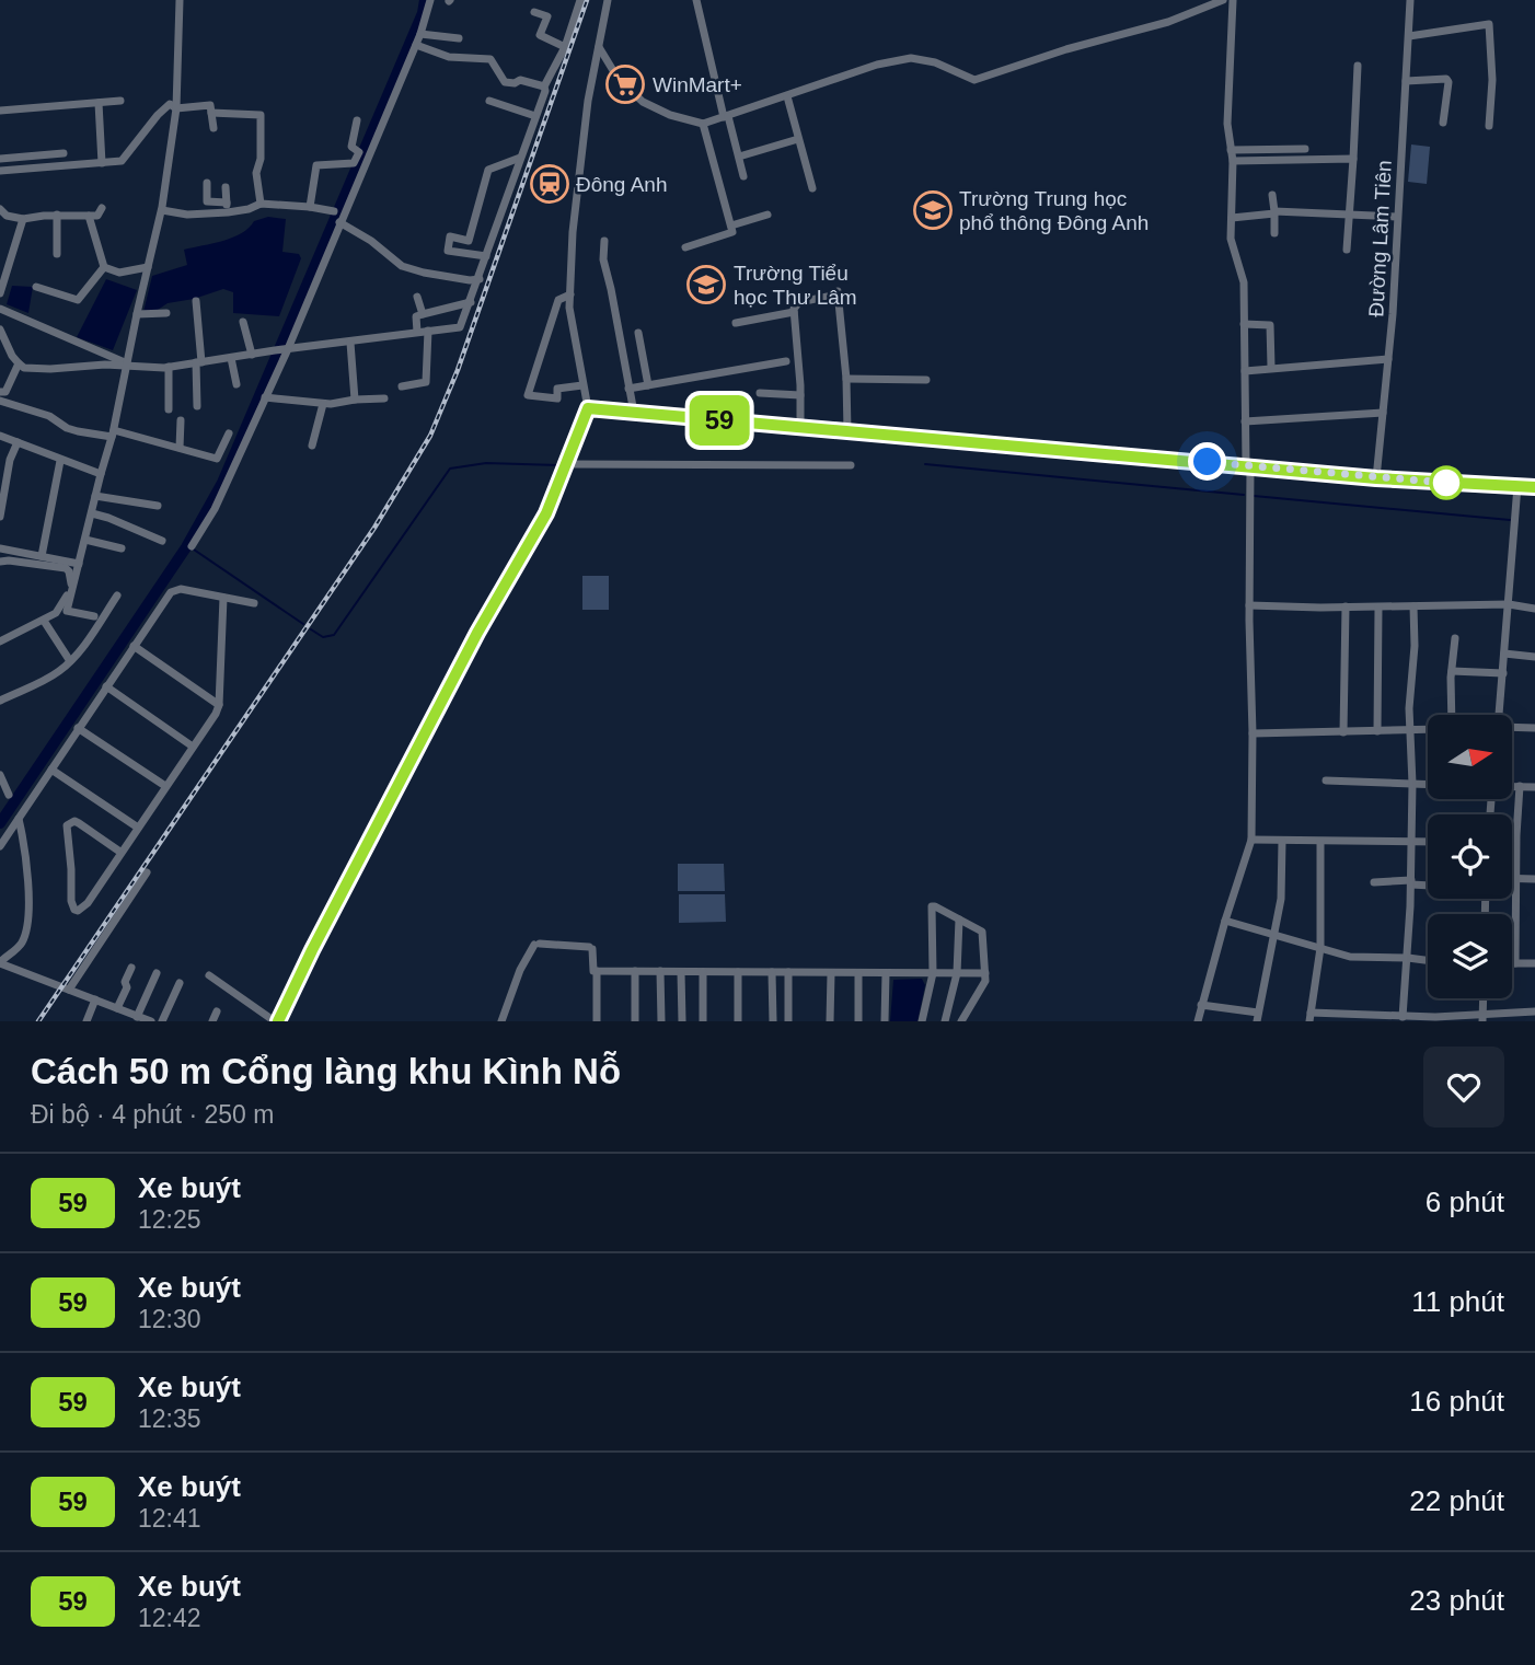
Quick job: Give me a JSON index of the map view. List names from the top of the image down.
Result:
{
  "streets": {
    "street": ["Đường Lâm Tiên"]
  },
  "places": {
    "supermarket": ["WinMart+"],
    "station": ["Đông Anh"],
    "school or university": ["Trường Trung học phổ thông Đông Anh", "Trường Tiểu học Thư Lâm"]
  },
  "lines": ["bus line 59"],
  "north": "right",
  "page": {
    "on_map": "59",
    "heading": ["Cách 50 m Cổng làng khu Kình Nỗ", "Đi bộ · 4 phút · 250 m"],
    "list": [
      {
        "mark": "59",
        "name": "Xe buýt",
        "note": "12:25",
        "value": "6 phút"
      },
      {
        "mark": "59",
        "name": "Xe buýt",
        "note": "12:30",
        "value": "11 phút"
      },
      {
        "mark": "59",
        "name": "Xe buýt",
        "note": "12:35",
        "value": "16 phút"
      },
      {
        "mark": "59",
        "name": "Xe buýt",
        "note": "12:41",
        "value": "22 phút"
      },
      {
        "mark": "59",
        "name": "Xe buýt",
        "note": "12:42",
        "value": "23 phút"
      }
    ]
  }
}
